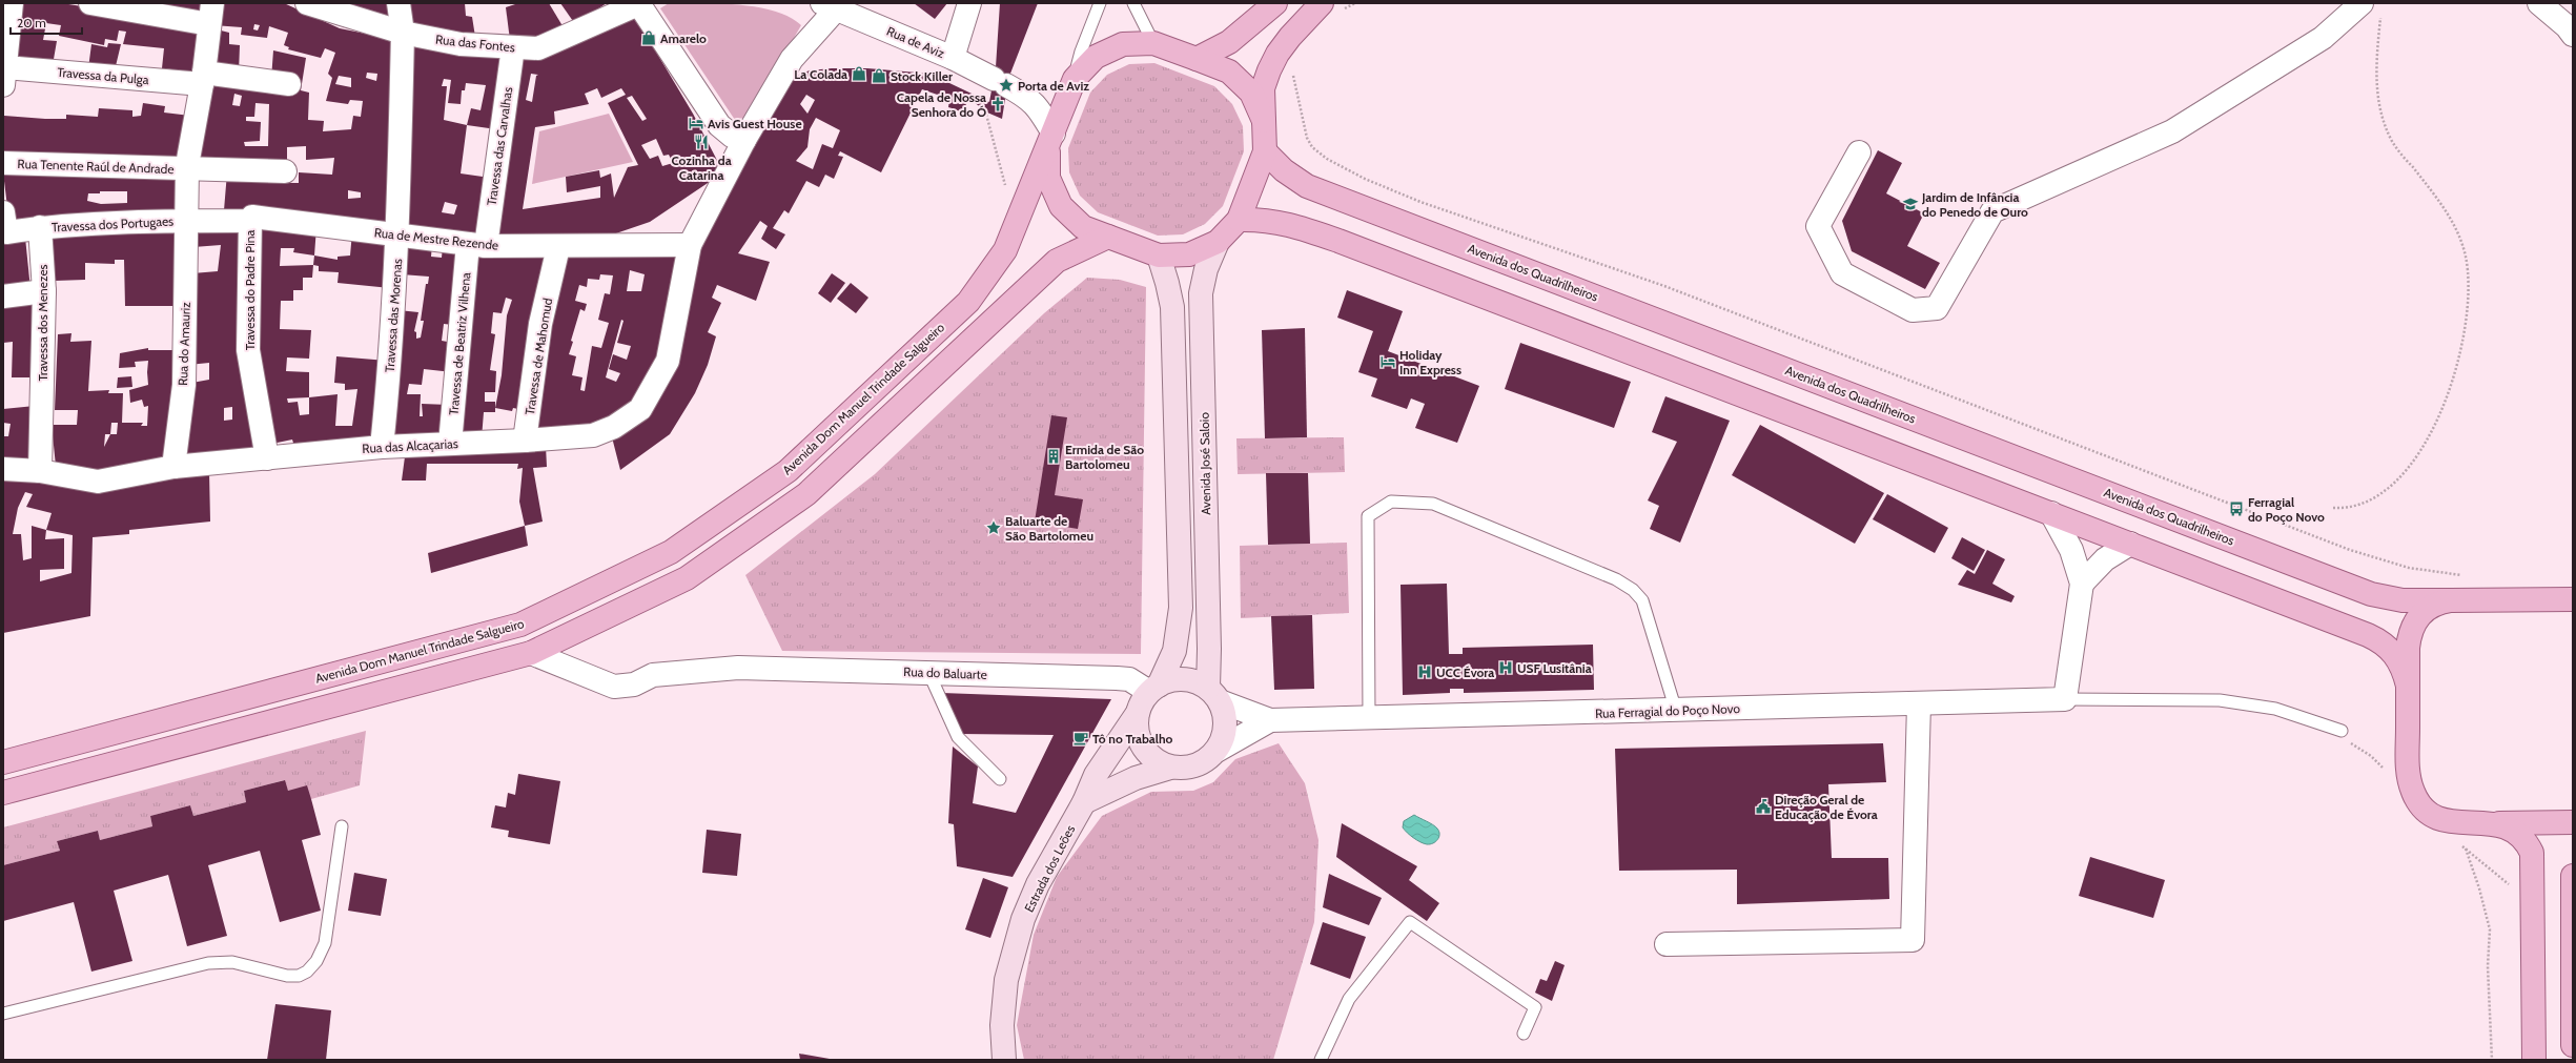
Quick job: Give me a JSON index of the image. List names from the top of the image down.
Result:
{
  "streets": {
    "main road": [
      "Avenida dos Quadrilheiros",
      "Avenida Dom Manuel Trindade Salgueiro",
      "Avenida José Saloio",
      "Estrada dos Leões"
    ],
    "street": [
      "Rua de Aviz",
      "Rua das Fontes",
      "Travessa da Pulga",
      "Travessa das Carvalhas",
      "Rua Tenente Raúl de Andrade",
      "Travessa dos Portugaes",
      "Rua de Mestre Rezende",
      "Travessa do Padre Pina",
      "Travessa das Morenas",
      "Travessa dos Menezes",
      "Rua do Amauriz",
      "Travessa de Beatriz Vilhena",
      "Travessa de Mahomud",
      "Rua das Alcaçarias",
      "Rua do Baluarte",
      "Rua Ferragial do Poço Novo"
    ]
  },
  "crossings": [
    ["Rua de Aviz", "Rua de Mestre Rezende"],
    ["Rua de Aviz", "Avenida Dom Manuel Trindade Salgueiro"],
    ["Rua de Aviz", "Rua das Alcaçarias"],
    ["Rua das Fontes", "Travessa das Carvalhas"],
    ["Rua das Fontes", "Travessa das Morenas"],
    ["Travessa das Carvalhas", "Rua de Mestre Rezende"],
    ["Travessa das Carvalhas", "Travessa de Beatriz Vilhena"],
    ["Rua Tenente Raúl de Andrade", "Rua do Amauriz"],
    ["Travessa dos Portugaes", "Rua de Mestre Rezende"],
    ["Travessa dos Portugaes", "Travessa dos Menezes"],
    ["Travessa dos Portugaes", "Rua do Amauriz"],
    ["Rua de Mestre Rezende", "Travessa do Padre Pina"],
    ["Rua de Mestre Rezende", "Travessa das Morenas"],
    ["Rua de Mestre Rezende", "Rua do Amauriz"],
    ["Rua de Mestre Rezende", "Travessa de Beatriz Vilhena"],
    ["Rua de Mestre Rezende", "Travessa de Mahomud"],
    ["Rua de Mestre Rezende", "Rua das Alcaçarias"],
    ["Avenida dos Quadrilheiros", "Avenida Dom Manuel Trindade Salgueiro"],
    ["Travessa do Padre Pina", "Rua das Alcaçarias"],
    ["Travessa das Morenas", "Rua das Alcaçarias"],
    ["Travessa dos Menezes", "Rua das Alcaçarias"],
    ["Rua do Amauriz", "Rua das Alcaçarias"],
    ["Travessa de Beatriz Vilhena", "Rua das Alcaçarias"],
    ["Travessa de Mahomud", "Rua das Alcaçarias"],
    ["Avenida Dom Manuel Trindade Salgueiro", "Avenida José Saloio"],
    ["Avenida José Saloio", "Rua do Baluarte"],
    ["Avenida José Saloio", "Estrada dos Leões"],
    ["Rua do Baluarte", "Estrada dos Leões"]
  ],
  "places": {
    "shop": ["Amarelo", "La Colada", "Stock Killer"],
    "place": ["Porta de Aviz", "Baluarte de São Bartolomeu"],
    "church": ["Capela de Nossa Senhora do Ó"],
    "hotel": ["Avis Guest House", "Holiday Inn Express"],
    "restaurant": ["Cozinha da Catarina"],
    "school or university": ["Jardim de Infância do Penedo de Ouro"],
    "building": ["Ermida de São Bartolomeu"],
    "bus stop": ["Ferragial do Poço Novo"],
    "hospital": ["USF Lusitânia", "UCC Évora"],
    "cafe": ["Tô no Trabalho"],
    "public building": ["Direção Geral de Educação de Évora"]
  },
  "scale_bar": "20 m"
}
